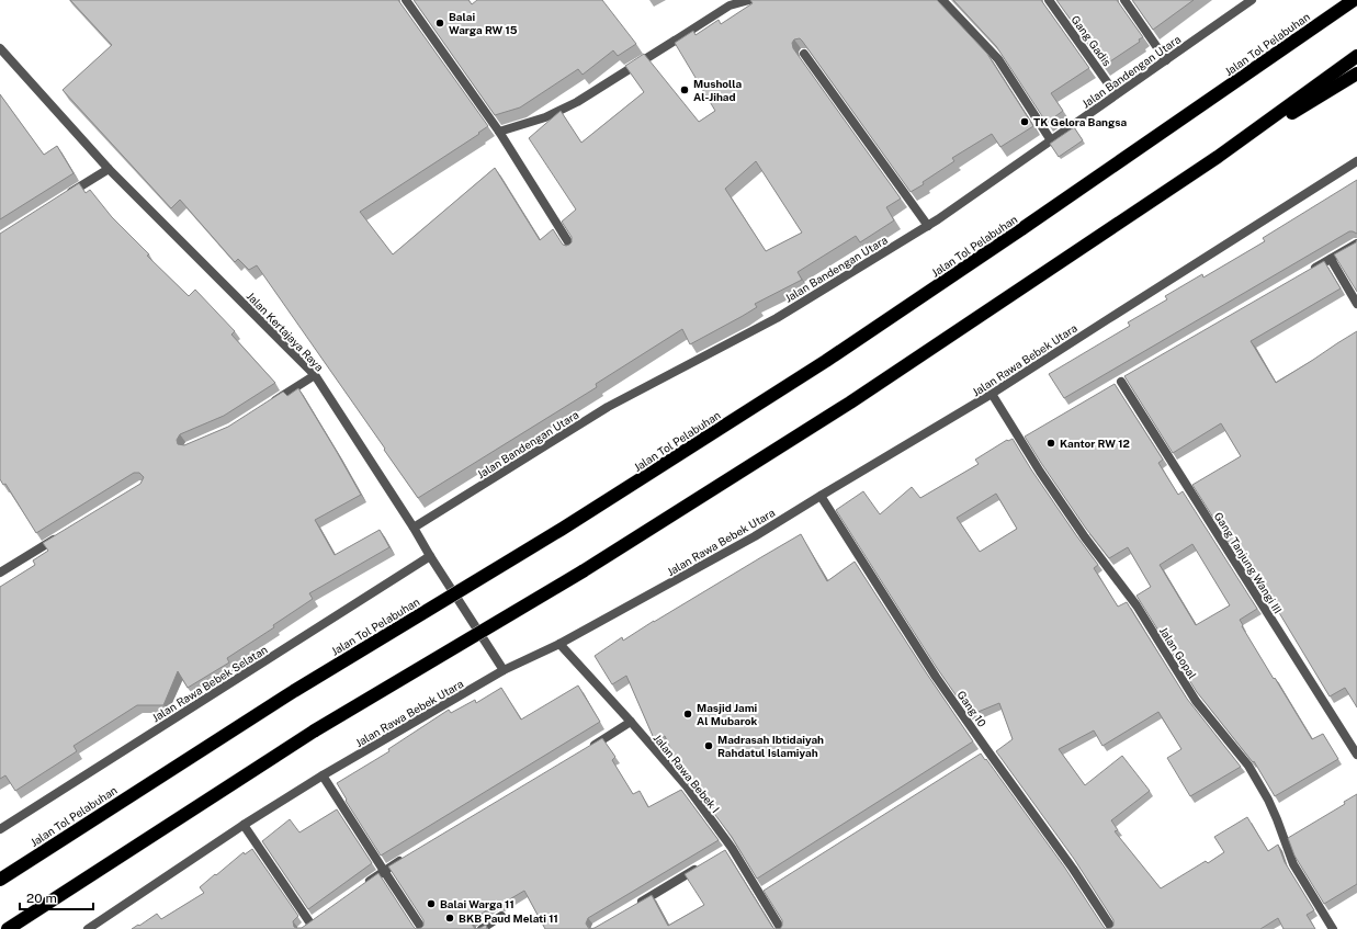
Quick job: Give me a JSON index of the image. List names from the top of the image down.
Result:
{
  "streets": {
    "highway": ["Jalan Tol Pelabuhan"],
    "street": [
      "Gang Gadis",
      "Jalan Bandengan Utara",
      "Jalan Kertajaya Raya",
      "Jalan Rawa Bebek Utara",
      "Gang Tanjung Wangi III",
      "Jalan Gopal",
      "Jalan Rawa Bebek Selatan",
      "Gang 10",
      "Jalan Rawa Bebek I"
    ]
  },
  "crossings": [
    ["Gang Gadis", "Jalan Bandengan Utara"],
    ["Jalan Bandengan Utara", "Jalan Kertajaya Raya"],
    ["Jalan Kertajaya Raya", "Jalan Rawa Bebek Utara"],
    ["Jalan Kertajaya Raya", "Jalan Rawa Bebek Selatan"],
    ["Jalan Rawa Bebek Utara", "Jalan Gopal"],
    ["Jalan Rawa Bebek Utara", "Gang 10"],
    ["Jalan Rawa Bebek Utara", "Jalan Rawa Bebek I"]
  ],
  "places": [
    "Balai Warga RW 15",
    "Musholla Al-Jihad",
    "TK Gelora Bangsa",
    "Kantor RW 12",
    "Masjid Jami Al Mubarok",
    "Madrasah Ibtidaiyah Rahdatul Islamiyah",
    "Balai Warga 11",
    "BKB Paud Melati 11"
  ],
  "scale_bar": "20 m"
}
